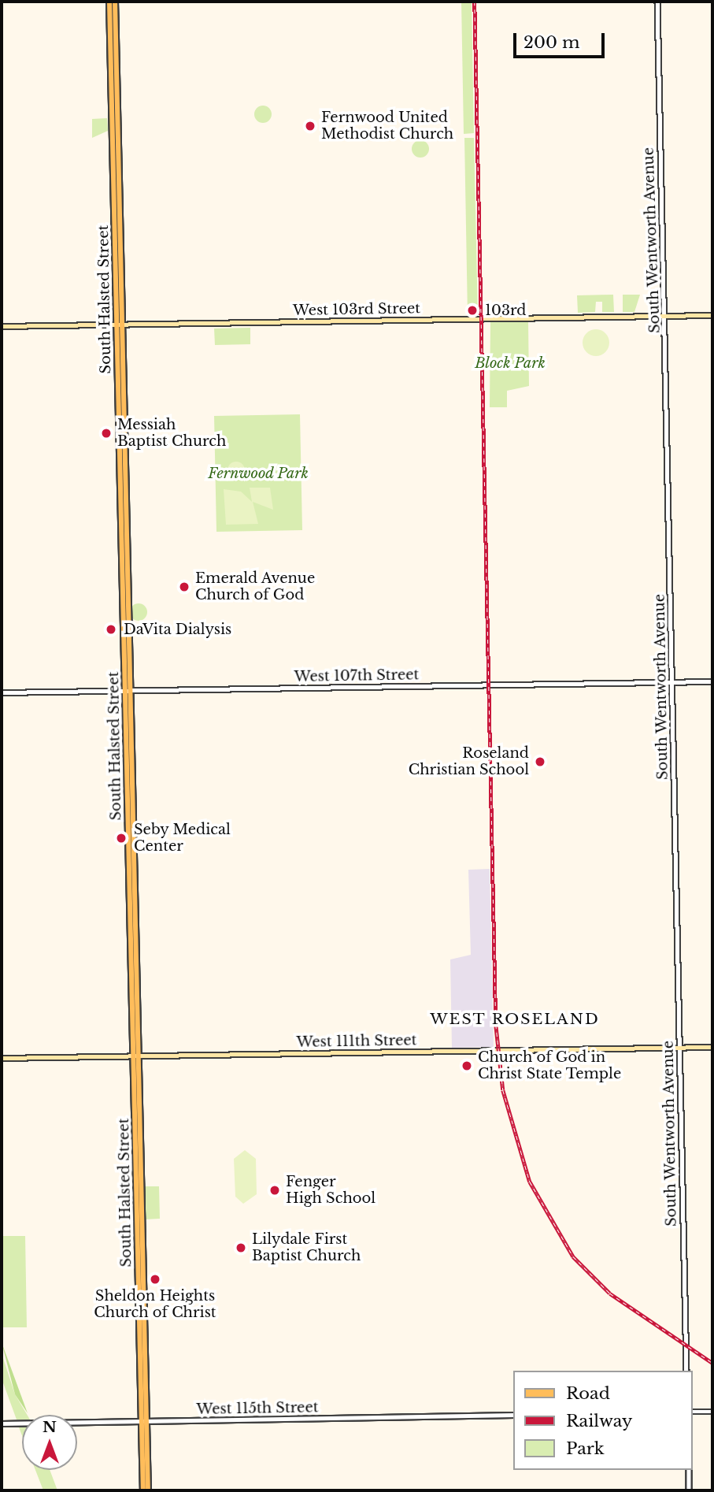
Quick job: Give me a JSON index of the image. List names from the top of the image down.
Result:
{
  "streets": {
    "main road": ["South Halsted Street", "West 103rd Street", "West 111th Street"],
    "street": ["South Wentworth Avenue", "West 107th Street", "West 115th Street"]
  },
  "crossings": [
    ["South Wentworth Avenue", "West 103rd Street"],
    ["South Wentworth Avenue", "West 107th Street"],
    ["South Wentworth Avenue", "West 111th Street"],
    ["South Halsted Street", "West 103rd Street"],
    ["South Halsted Street", "West 107th Street"],
    ["South Halsted Street", "West 111th Street"],
    ["South Halsted Street", "West 115th Street"]
  ],
  "districts": ["WEST ROSELAND"],
  "parks": ["Block Park", "Fernwood Park"],
  "places": [
    "Fernwood United Methodist Church",
    "103rd",
    "Messiah Baptist Church",
    "Emerald Avenue Church of God",
    "DaVita Dialysis",
    "Roseland Christian School",
    "Seby Medical Center",
    "Church of God in Christ State Temple",
    "Fenger High School",
    "Lilydale First Baptist Church",
    "Sheldon Heights Church of Christ"
  ],
  "legend": ["Road", "Railway", "Park"],
  "scale_bar": "200 m",
  "north": "top"
}
